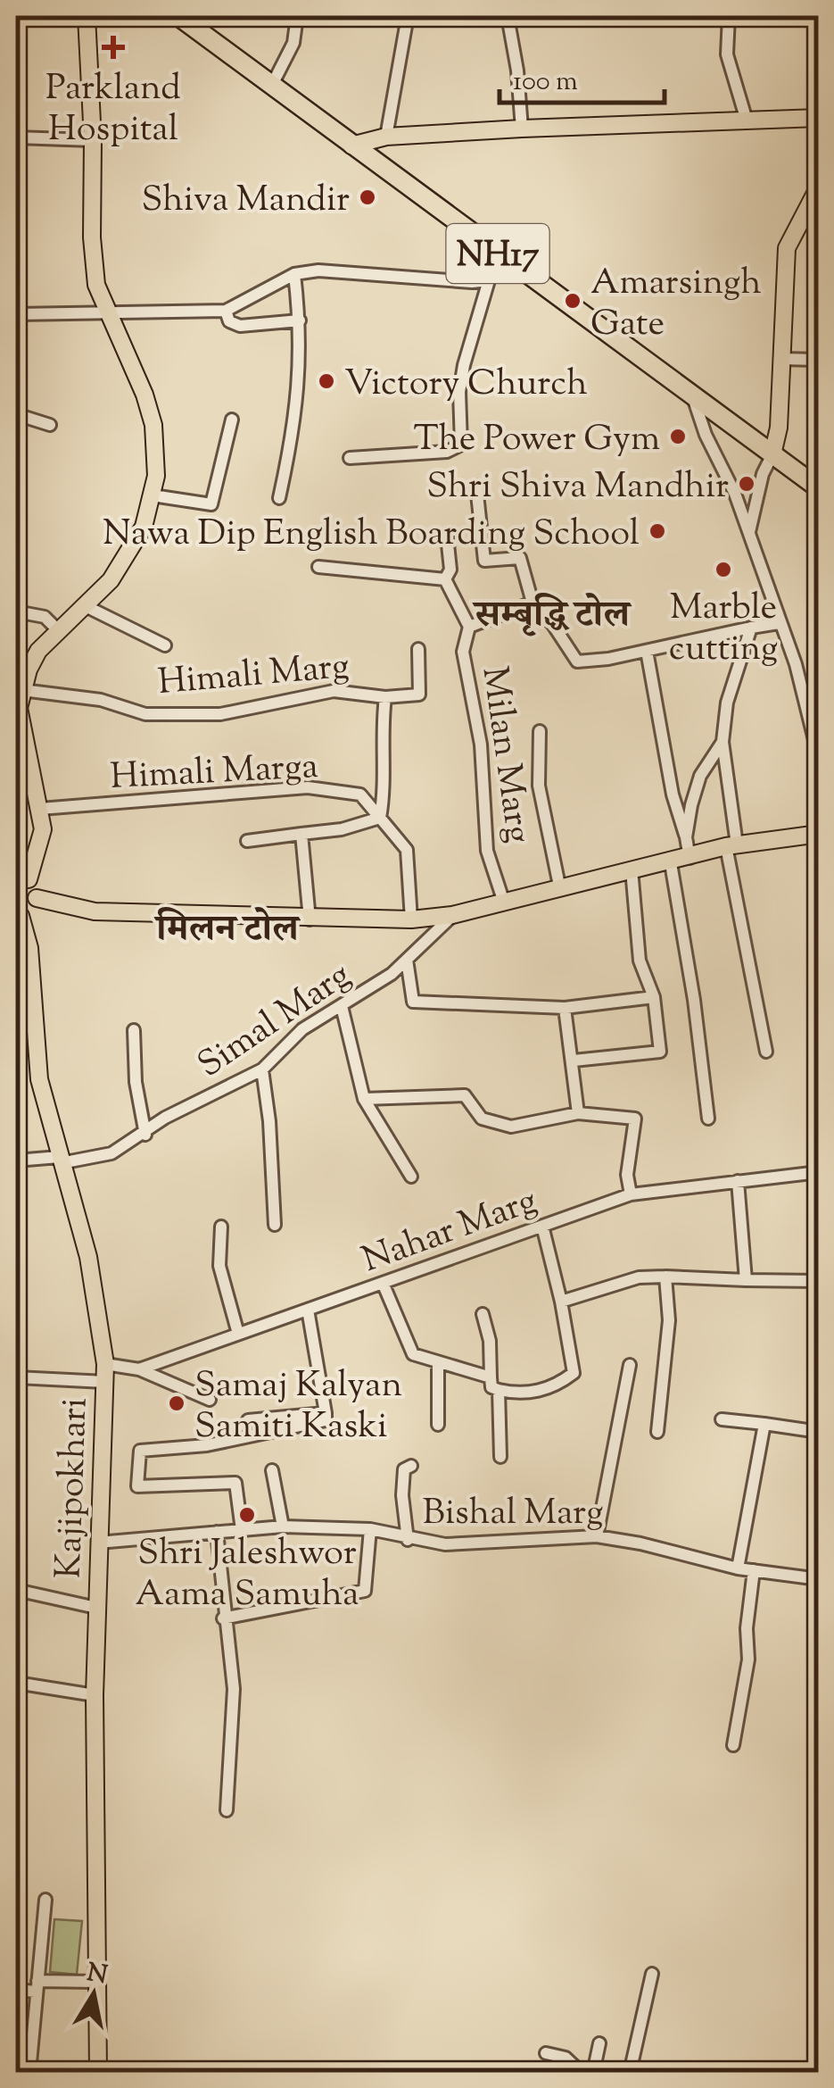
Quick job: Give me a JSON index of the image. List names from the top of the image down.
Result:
{
  "streets": {
    "highway": ["NH17"],
    "main road": ["Milan Marg", "Kajipokhari"],
    "street": [
      "Himali Marg",
      "Himali Marga",
      "Simal Marg",
      "Nahar Marg",
      "Bishal Marg"
    ]
  },
  "crossings": [
    ["Milan Marg", "Himali Marga"],
    ["Milan Marg", "Simal Marg"],
    ["Simal Marg", "Kajipokhari"],
    ["Nahar Marg", "Kajipokhari"],
    ["Kajipokhari", "Bishal Marg"]
  ],
  "districts": ["सम्बृद्धि टोल", "मिलन टोल"],
  "places": {
    "health": ["Parkland Hospital"],
    "other": [
      "Shiva Mandir",
      "Amarsingh Gate",
      "Victory Church",
      "The Power Gym",
      "Shri Shiva Mandhir",
      "Nawa Dip English Boarding School",
      "Marble cutting",
      "Samaj Kalyan Samiti Kaski",
      "Shri Jaleshwor Aama Samuha"
    ]
  },
  "scale_bar": "100 m",
  "north": "top"
}
